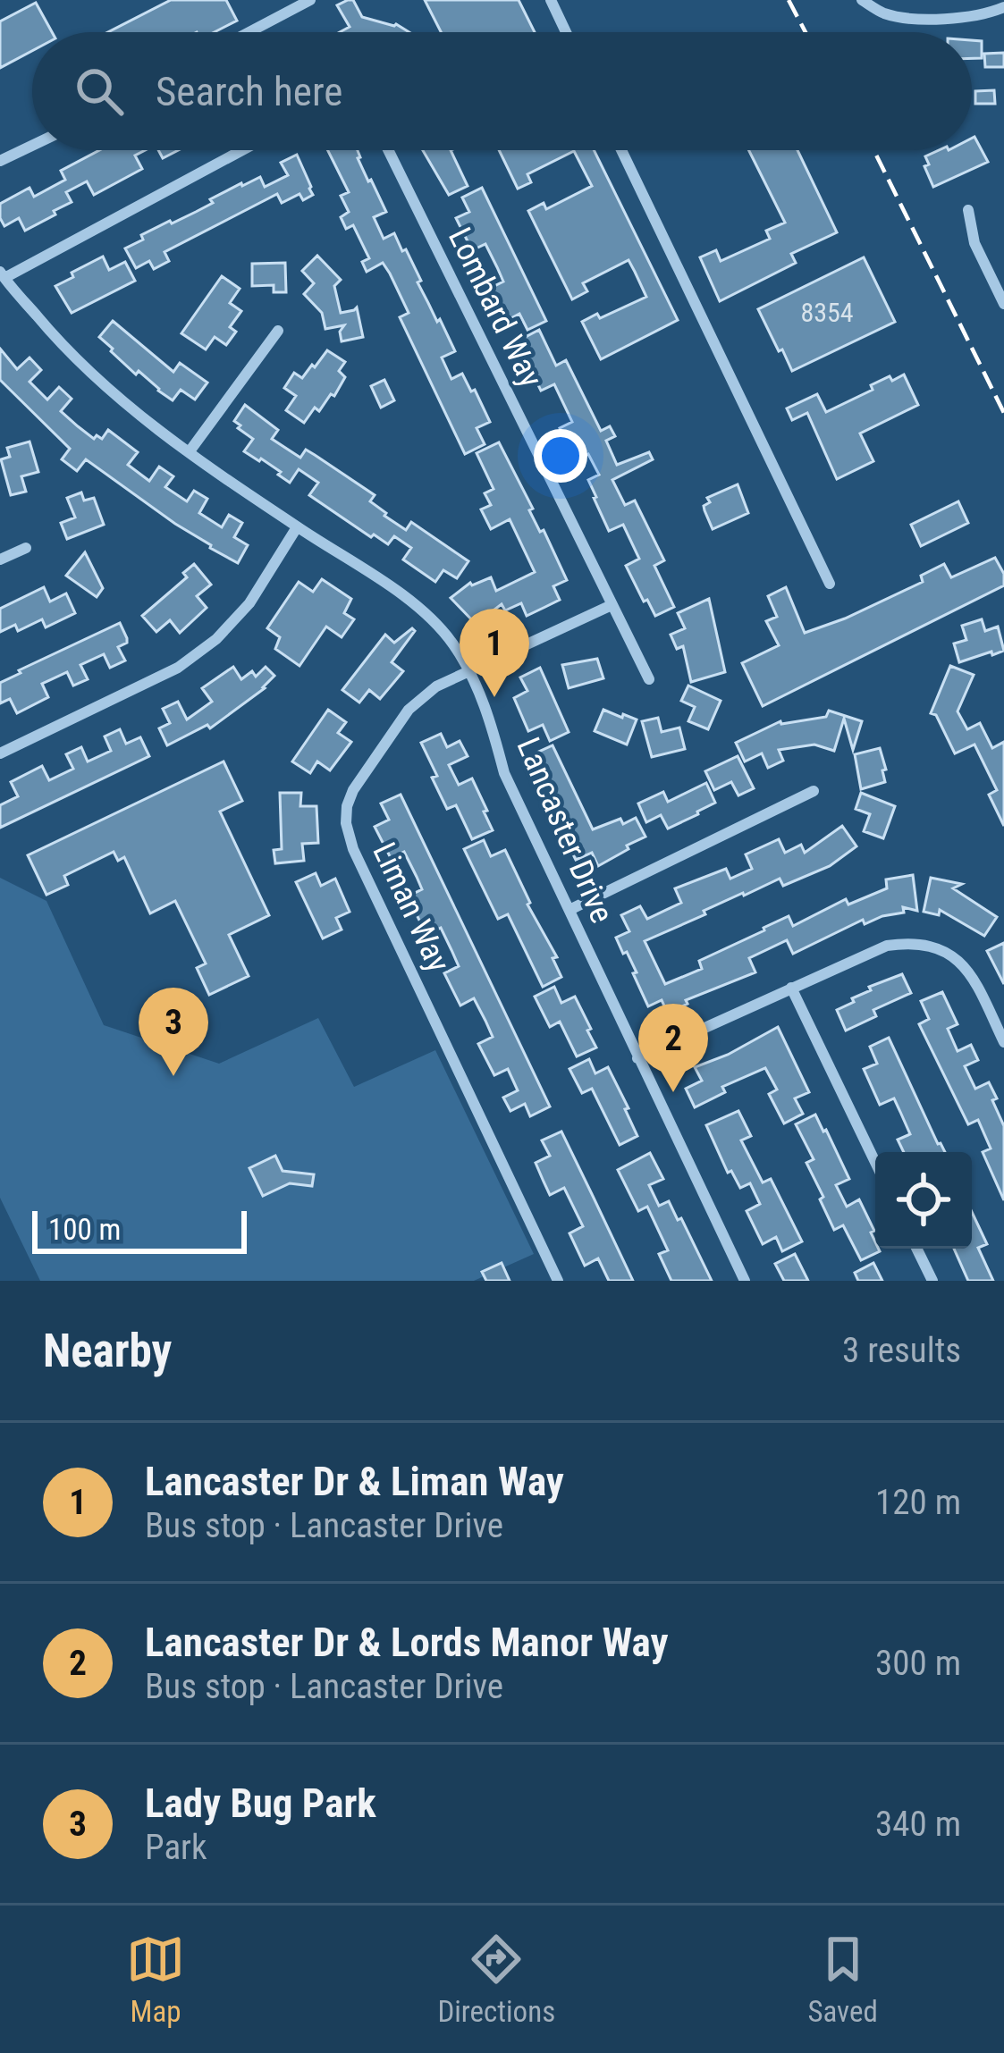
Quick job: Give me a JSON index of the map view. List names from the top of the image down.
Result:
{
  "streets": {
    "street": ["Lombard Way", "Lancaster Drive", "Liman Way"]
  },
  "crossings": [
    ["Lombard Way", "Liman Way"],
    ["Lancaster Drive", "Liman Way"]
  ],
  "house_numbers": ["8354"],
  "scale_bar": "100 m",
  "page": {
    "search": "Search here",
    "pins": ["1", "3", "2"],
    "scale": "100 m",
    "heading": ["Nearby", "3 results"],
    "list": [
      {
        "mark": "1",
        "name": "Lancaster Dr & Liman Way",
        "note": "Bus stop · Lancaster Drive",
        "value": "120 m"
      },
      {
        "mark": "2",
        "name": "Lancaster Dr & Lords Manor Way",
        "note": "Bus stop · Lancaster Drive",
        "value": "300 m"
      },
      {
        "mark": "3",
        "name": "Lady Bug Park",
        "note": "Park",
        "value": "340 m"
      }
    ],
    "nav": ["Map", "Directions", "Saved"]
  }
}
